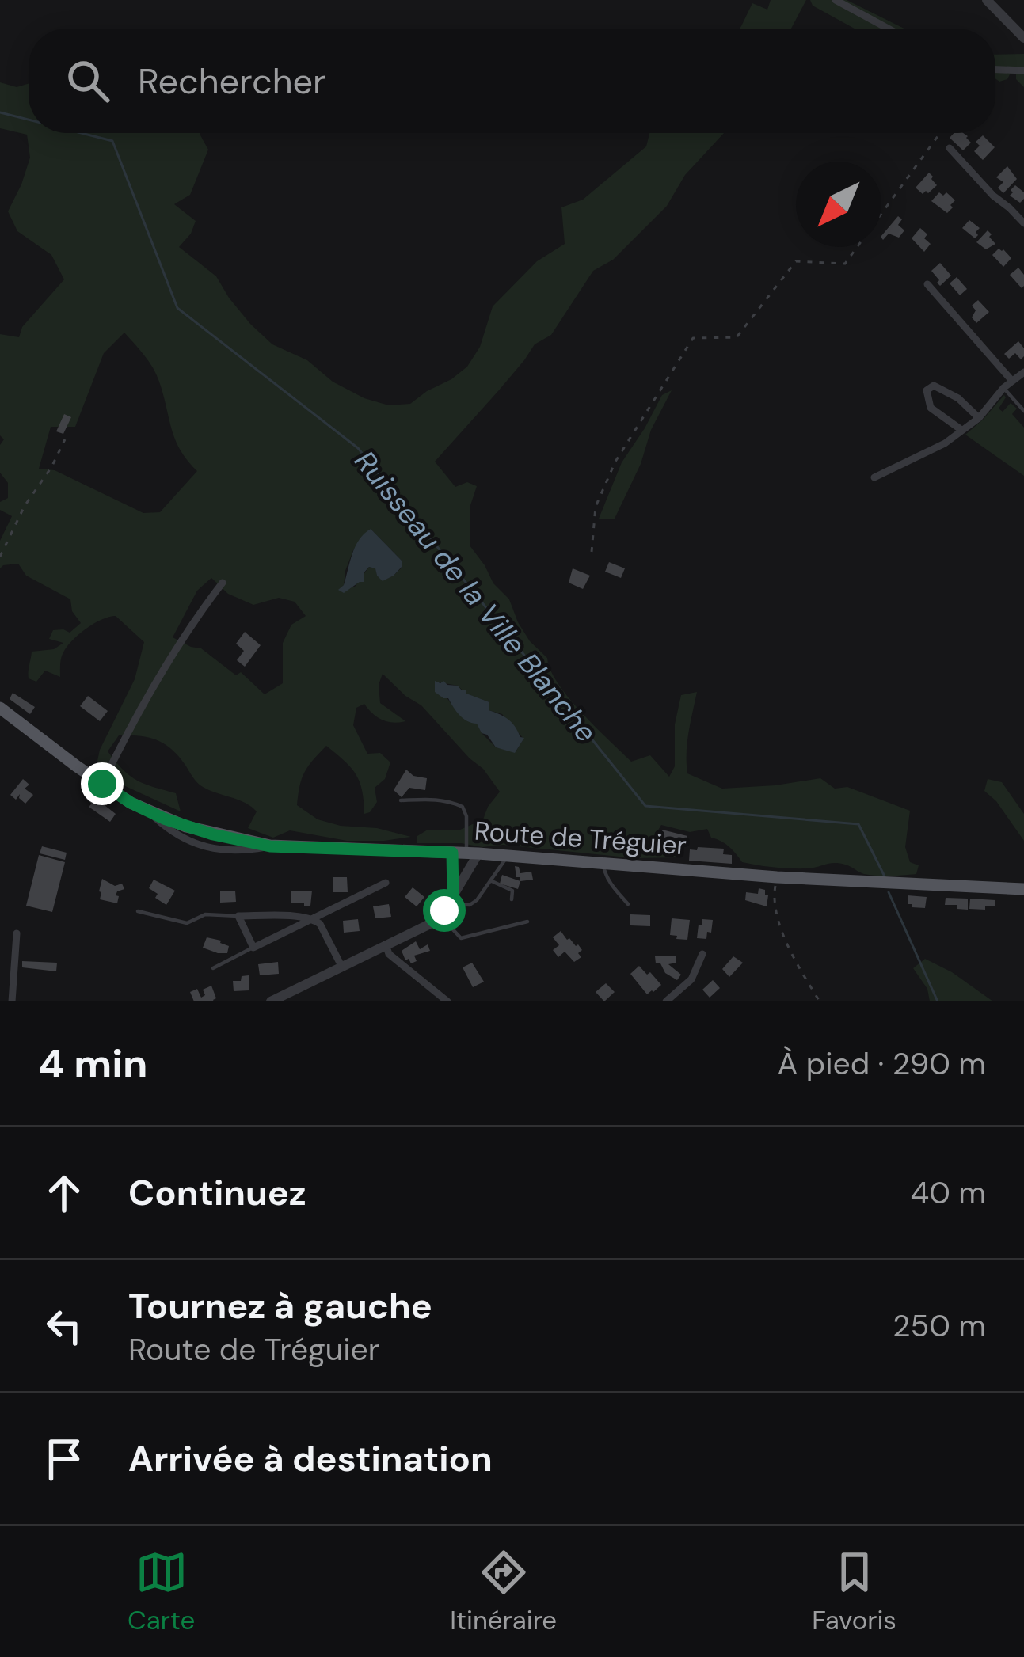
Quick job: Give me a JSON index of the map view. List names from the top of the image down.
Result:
{
  "streets": {
    "main road": ["Route de Tréguier"]
  },
  "water": ["Ruisseau de la Ville Blanche"],
  "north": "bottom left",
  "page": {
    "search": "Rechercher",
    "heading": ["4 min", "À pied · 290 m"],
    "list": [
      ["Continuez", "40 m"],
      ["Tournez à gauche", "Route de Tréguier", "250 m"],
      "Arrivée à destination"
    ],
    "nav": ["Carte", "Itinéraire", "Favoris"]
  }
}
